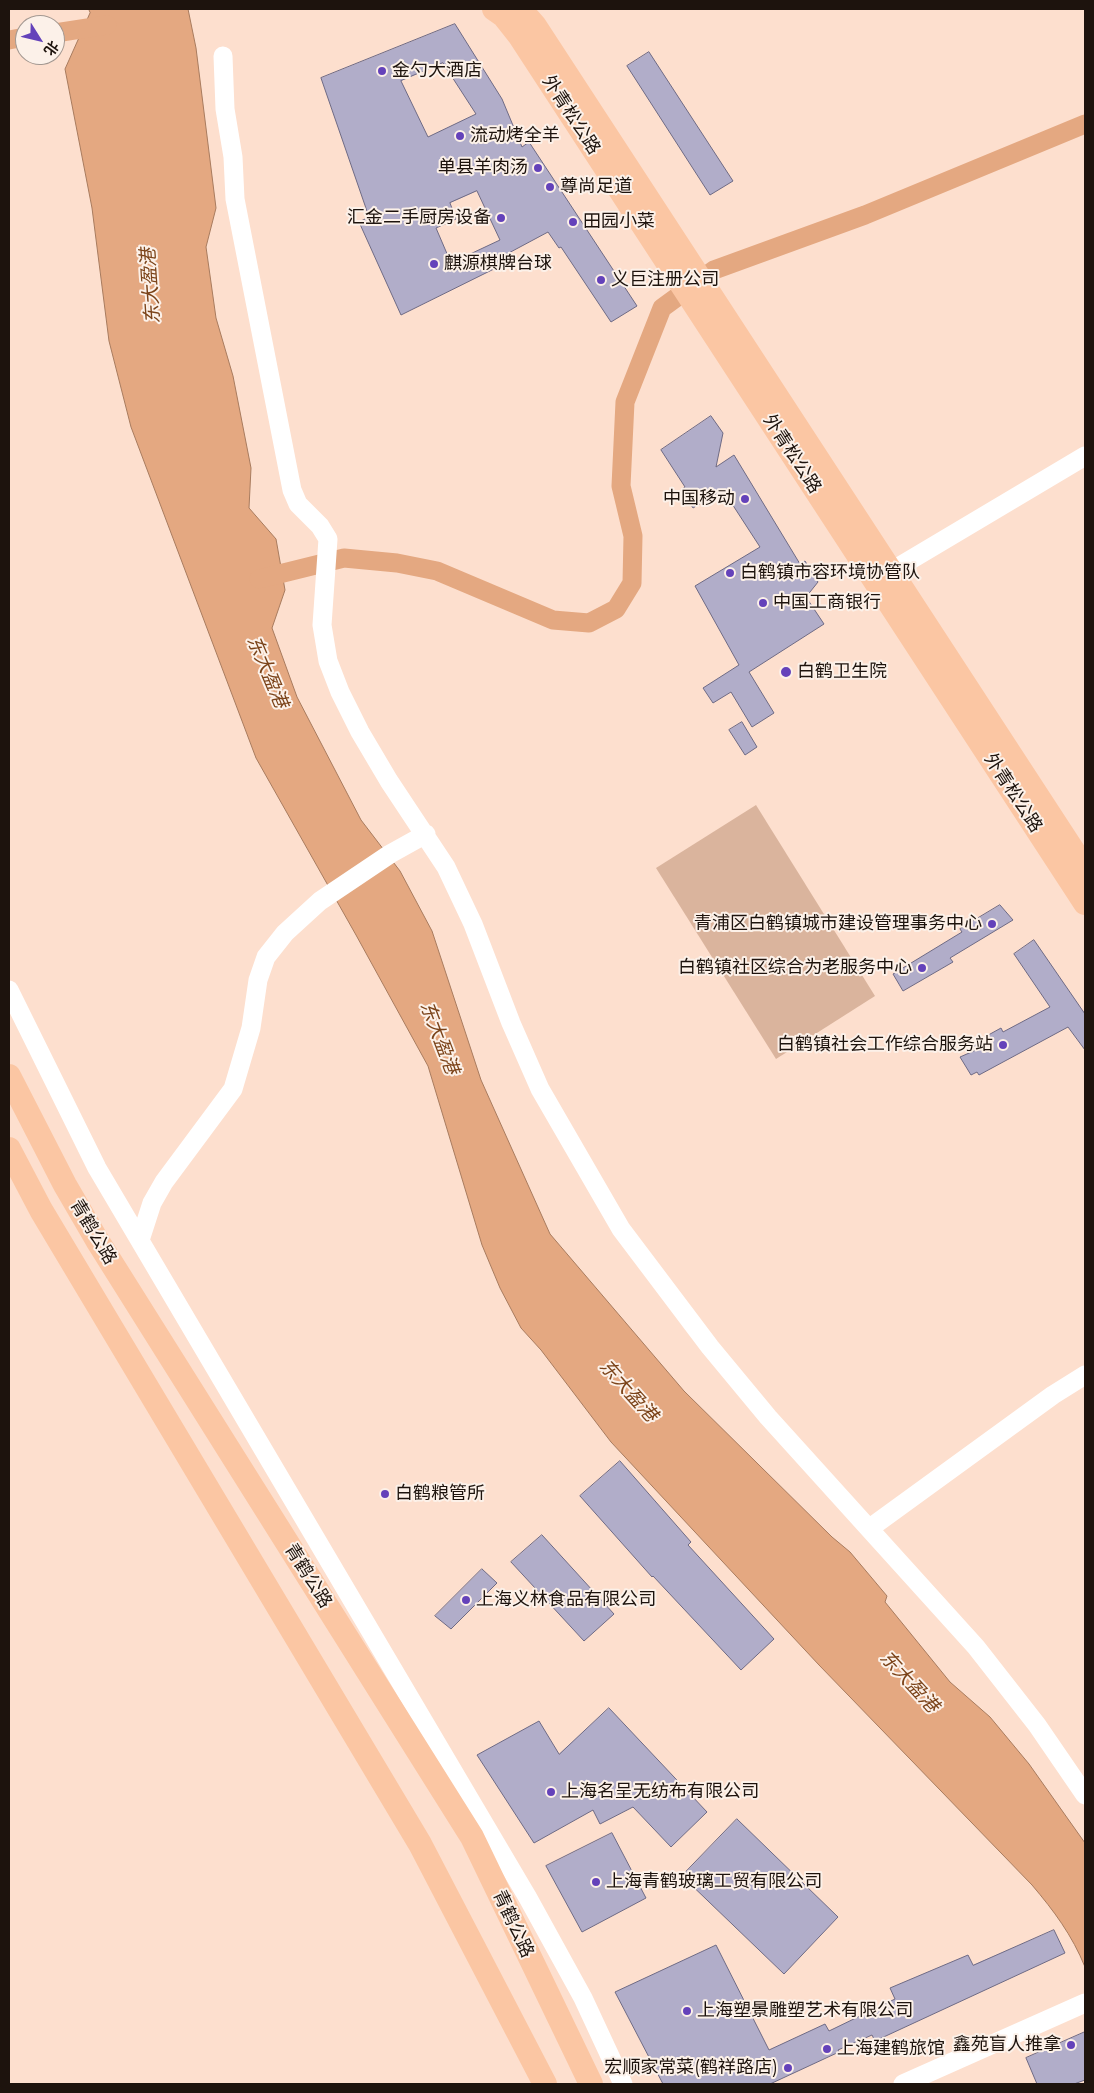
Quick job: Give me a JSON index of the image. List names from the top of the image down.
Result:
{
  "streets": {
    "main road": ["外青松公路", "青鹤公路"]
  },
  "water": ["东大盈港"],
  "places": [
    "金勺大酒店",
    "流动烤全羊",
    "单县羊肉汤",
    "尊尚足道",
    "汇金二手厨房设备",
    "田园小菜",
    "麒源棋牌台球",
    "义巨注册公司",
    "中国移动",
    "白鹤镇市容环境协管队",
    "中国工商银行",
    "白鹤卫生院",
    "青浦区白鹤镇城市建设管理事务中心",
    "白鹤镇社区综合为老服务中心",
    "白鹤镇社会工作综合服务站",
    "白鹤粮管所",
    "上海义林食品有限公司",
    "上海名呈无纺布有限公司",
    "上海青鹤玻璃工贸有限公司",
    "上海塑景雕塑艺术有限公司",
    "鑫苑盲人推拿",
    "上海建鹤旅馆",
    "宏顺家常菜(鹤祥路店)"
  ],
  "north": "bottom right"
}
